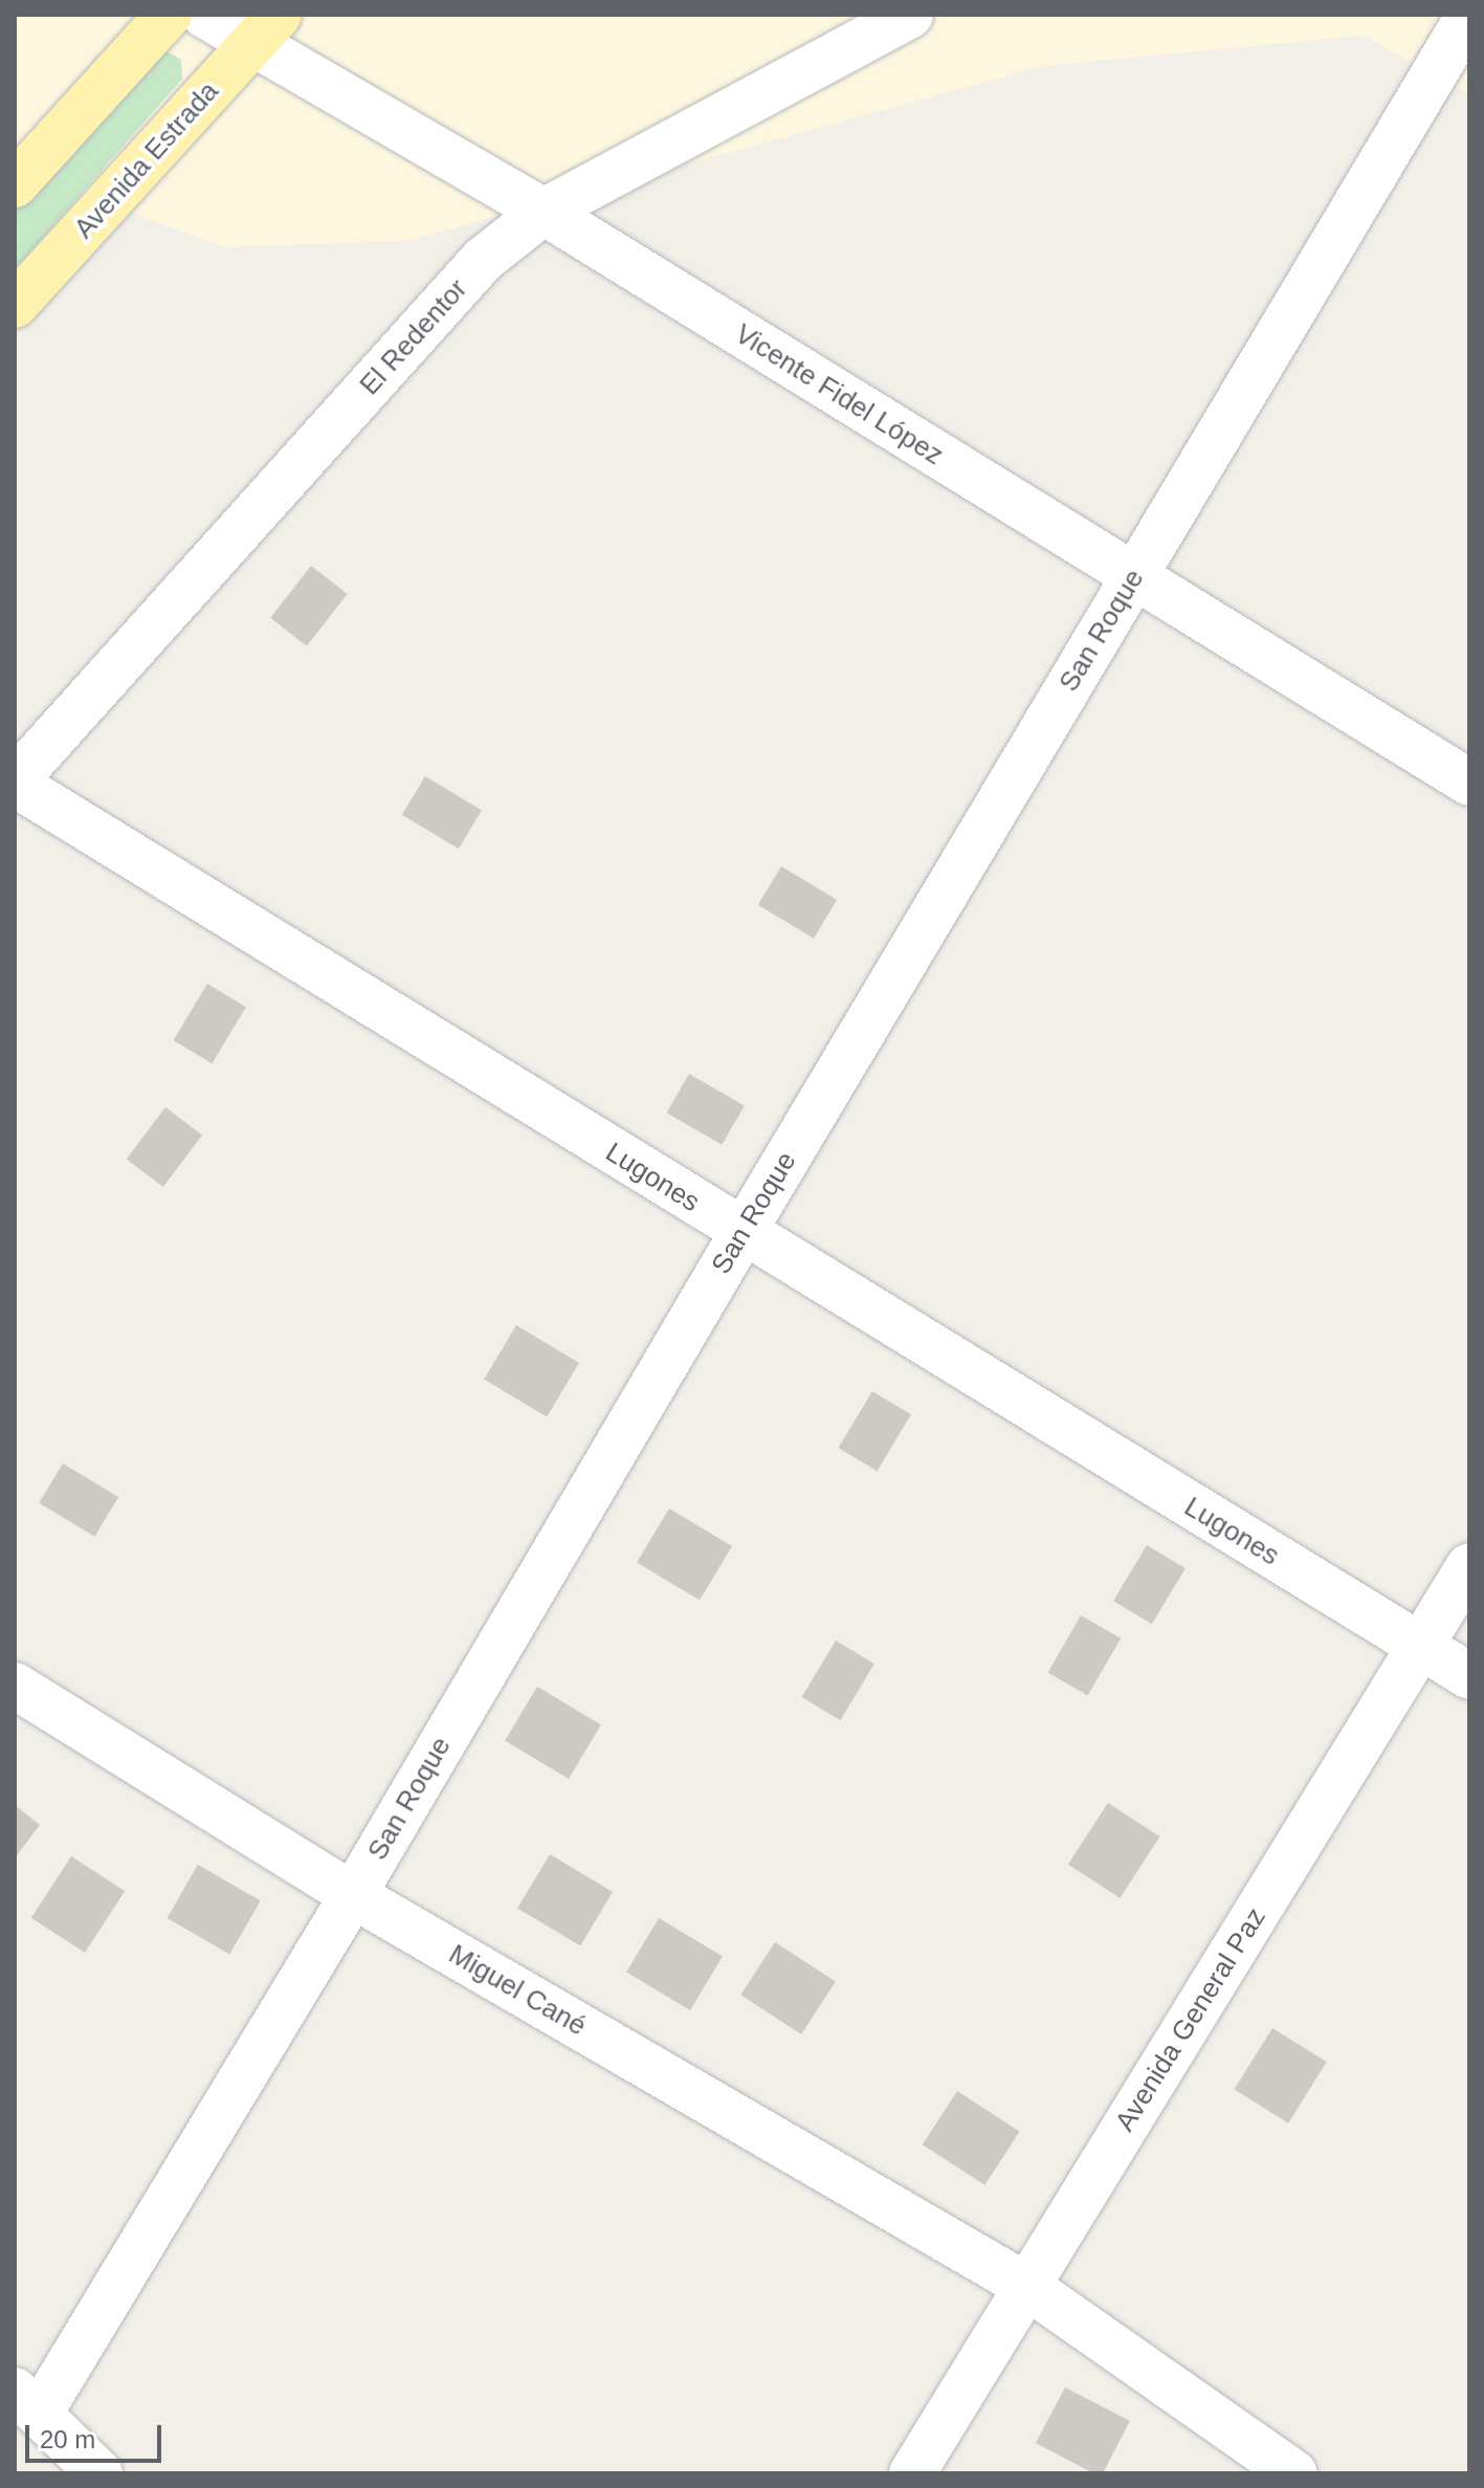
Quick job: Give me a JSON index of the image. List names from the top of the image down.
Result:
{
  "streets": {
    "main road": ["Avenida Estrada"],
    "street": [
      "El Redentor",
      "Vicente Fidel López",
      "San Roque",
      "Lugones",
      "Miguel Cané",
      "Avenida General Paz"
    ]
  },
  "crossings": [
    ["Avenida Estrada", "Vicente Fidel López"],
    ["El Redentor", "Vicente Fidel López"],
    ["El Redentor", "Lugones"],
    ["Vicente Fidel López", "San Roque"],
    ["San Roque", "Lugones"],
    ["San Roque", "Miguel Cané"],
    ["Lugones", "Avenida General Paz"],
    ["Miguel Cané", "Avenida General Paz"]
  ],
  "scale_bar": "20 m"
}
